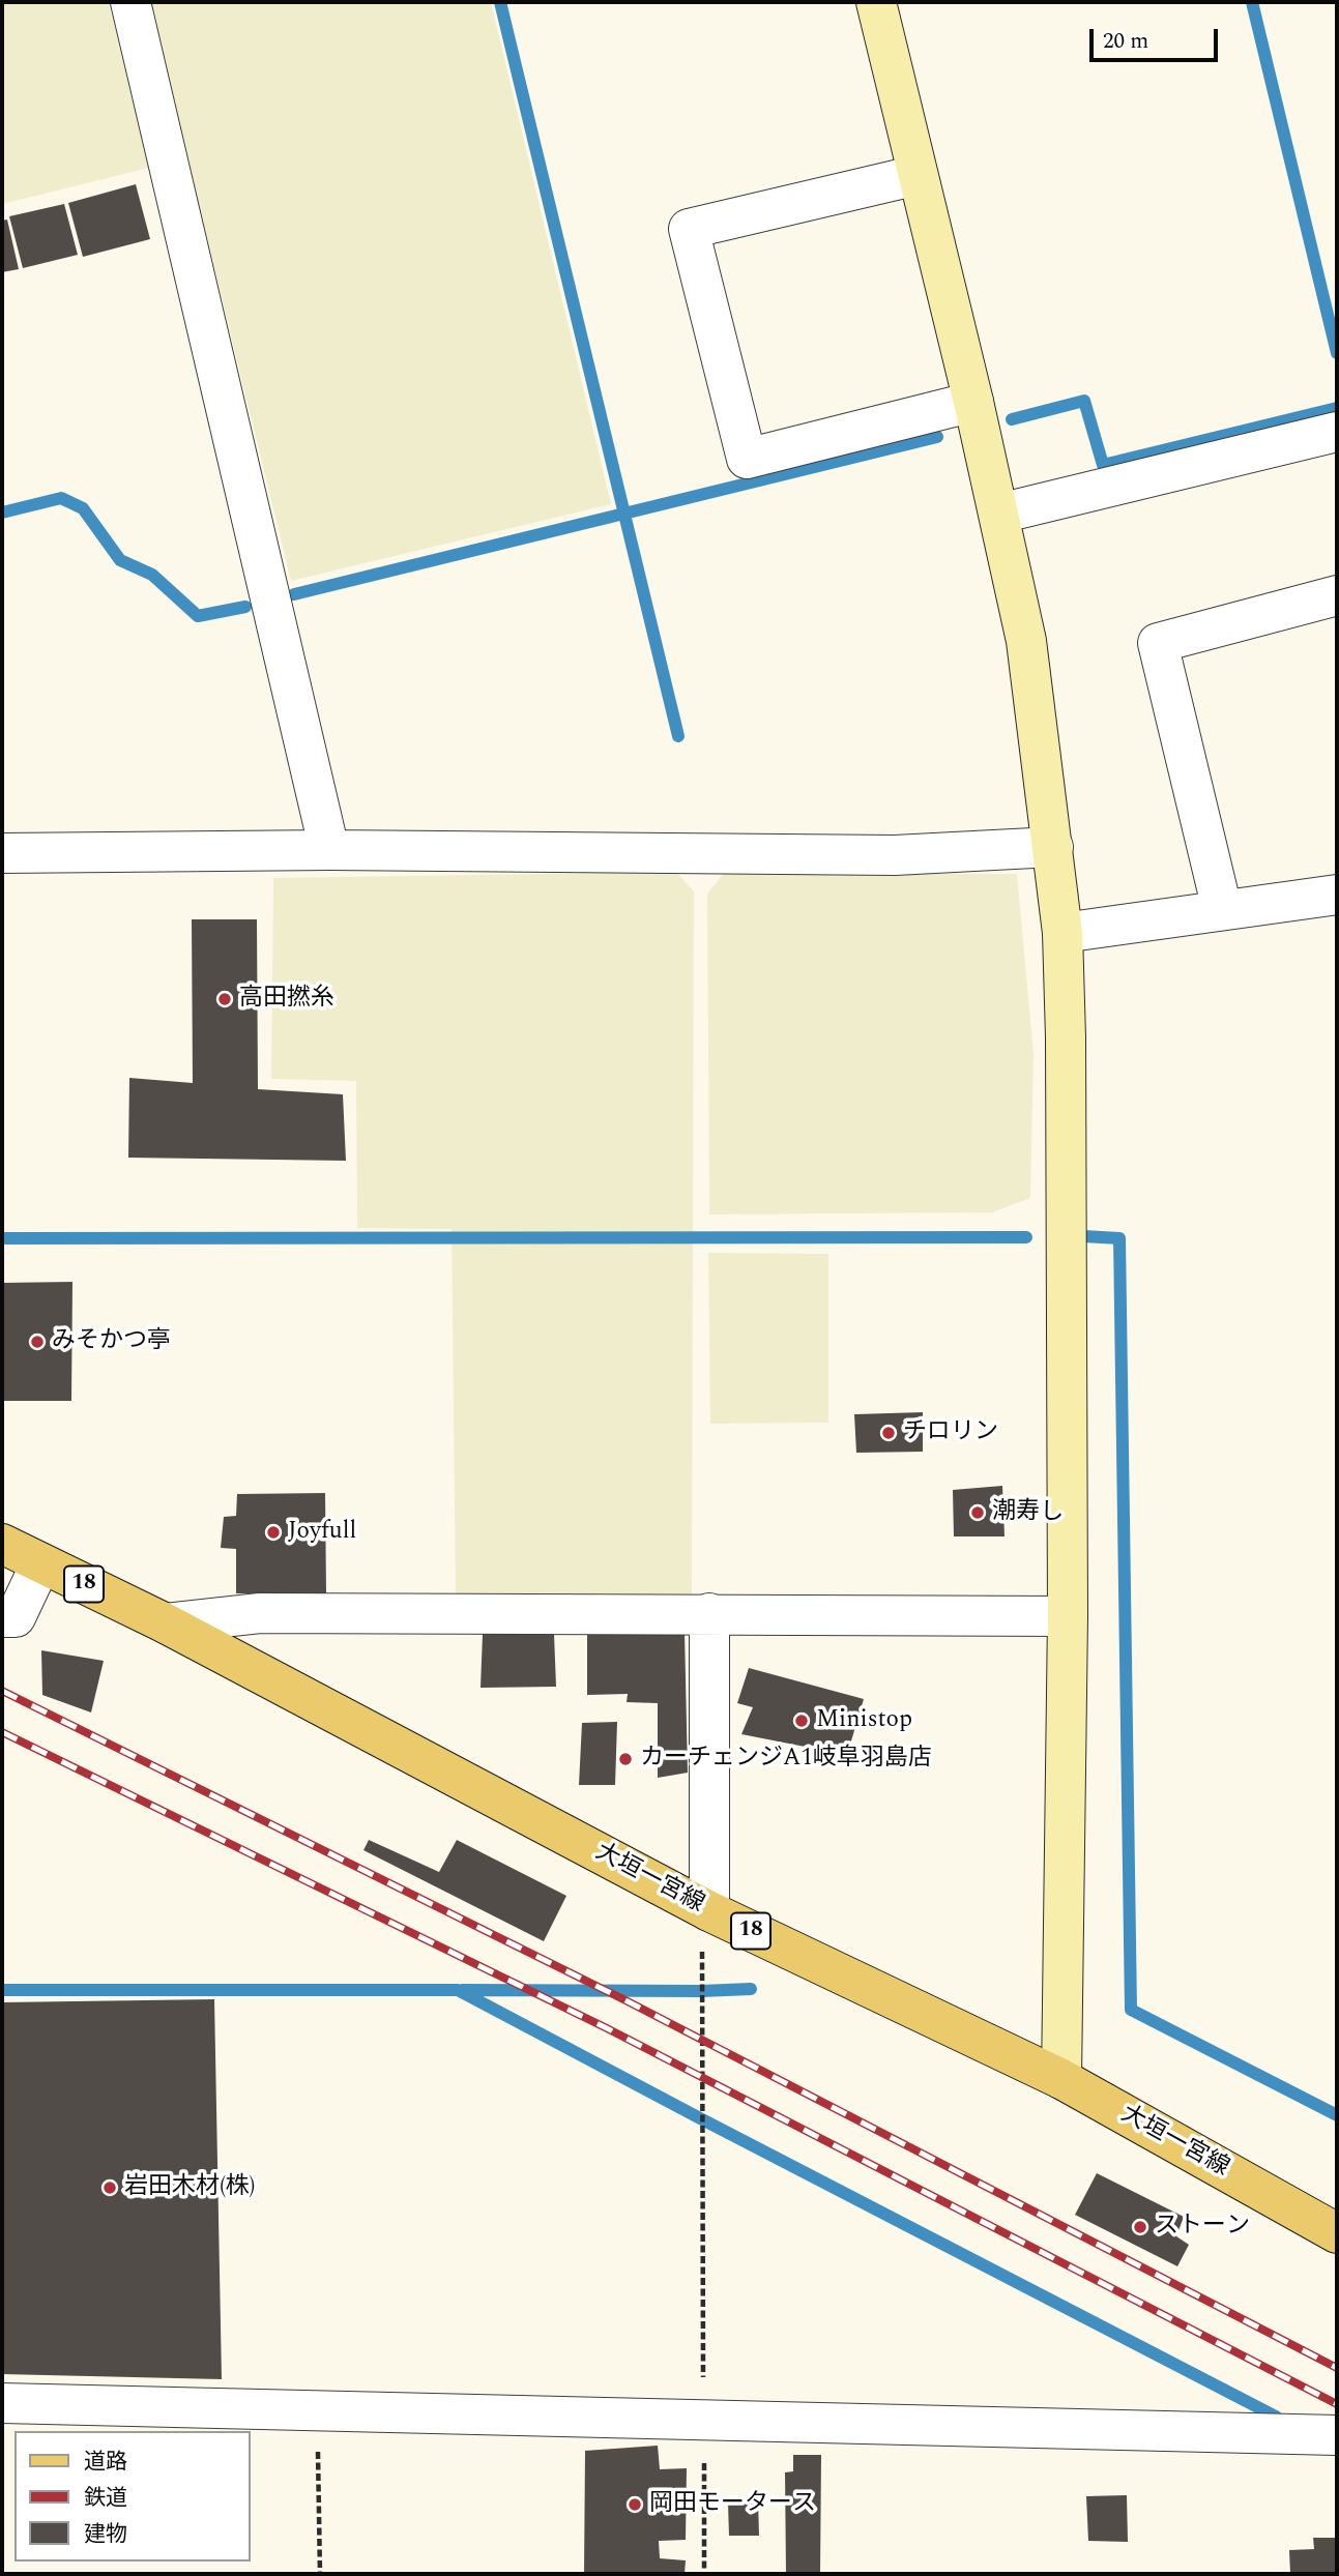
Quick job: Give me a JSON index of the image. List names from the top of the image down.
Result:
{
  "streets": {
    "main road": ["18", "大垣一宮線"]
  },
  "places": [
    "高田撚糸",
    "みそかつ亭",
    "チロリン",
    "潮寿し",
    "Joyfull",
    "Ministop",
    "カーチェンジA1岐阜羽島店",
    "岩田木材(株)",
    "ストーン",
    "岡田モータース"
  ],
  "legend": ["道路", "鉄道", "建物"],
  "scale_bar": "20 m"
}
